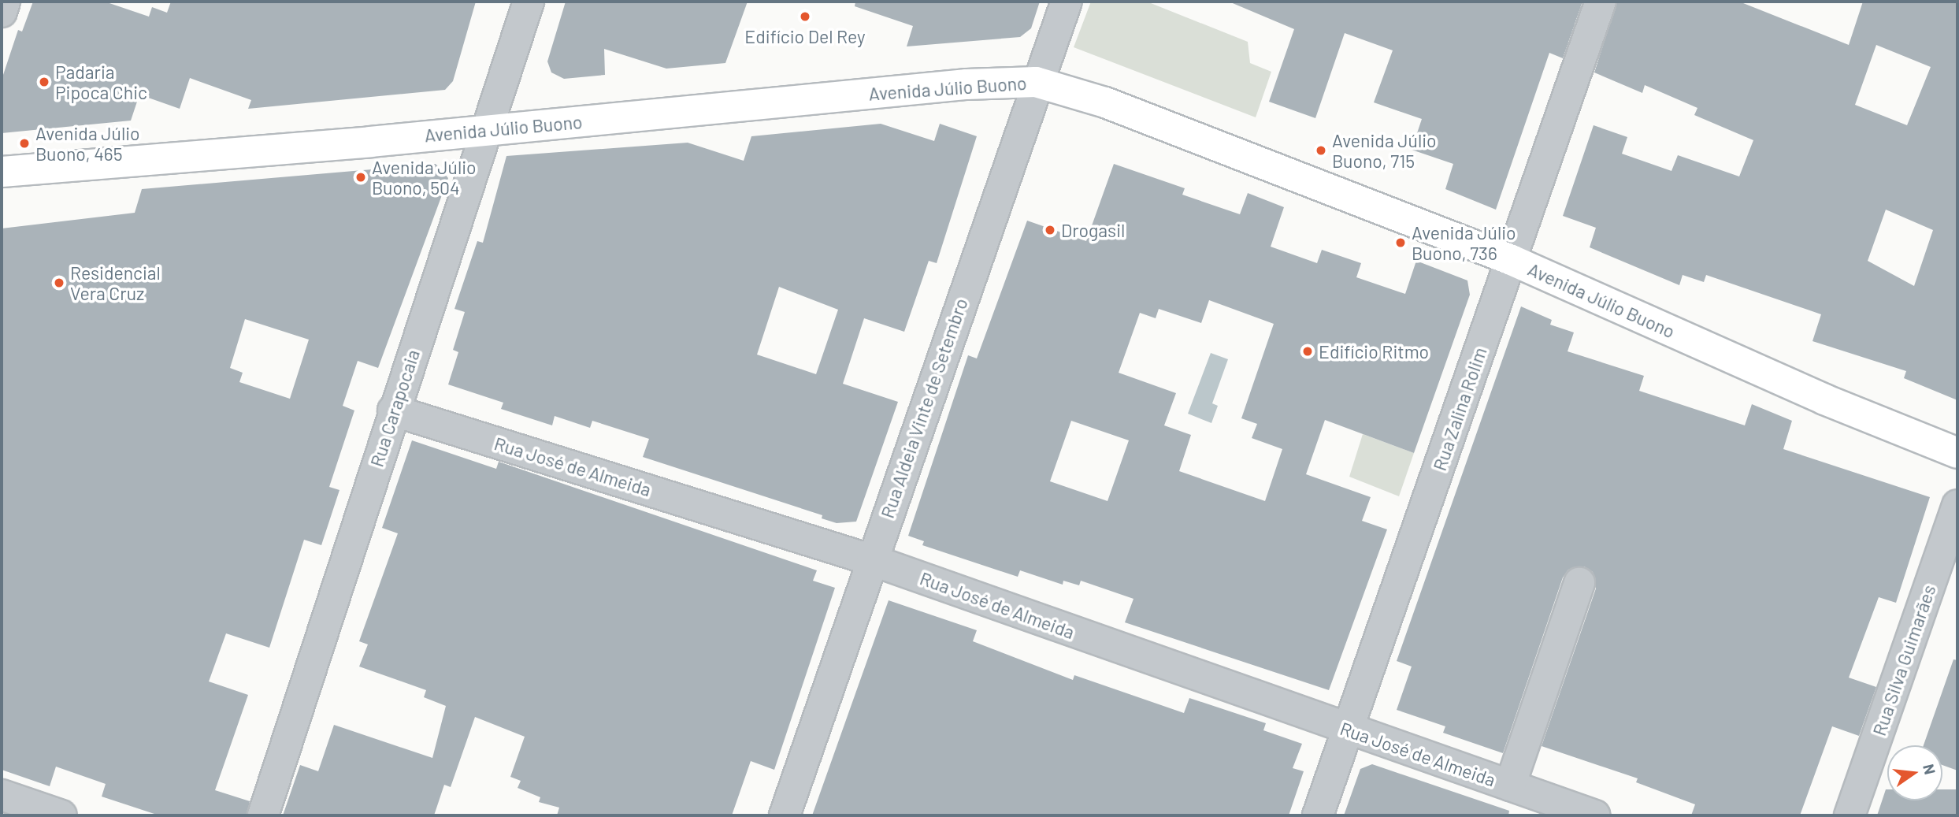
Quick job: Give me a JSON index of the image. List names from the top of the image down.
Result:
{
  "streets": {
    "main road": ["Avenida Júlio Buono"],
    "street": [
      "Rua Carapocaia",
      "Rua Aldeia Vinte de Setembro",
      "Rua Zalina Rolim",
      "Rua José de Almeida",
      "Rua Silva Guimarães"
    ]
  },
  "crossings": [
    ["Avenida Júlio Buono", "Rua Carapocaia"],
    ["Avenida Júlio Buono", "Rua Aldeia Vinte de Setembro"],
    ["Avenida Júlio Buono", "Rua Zalina Rolim"],
    ["Rua Carapocaia", "Rua José de Almeida"],
    ["Rua Aldeia Vinte de Setembro", "Rua José de Almeida"],
    ["Rua Zalina Rolim", "Rua José de Almeida"]
  ],
  "places": [
    "Edifício Del Rey",
    "Padaria Pipoca Chic",
    "Avenida Júlio Buono, 465",
    "Avenida Júlio Buono, 715",
    "Avenida Júlio Buono, 504",
    "Drogasil",
    "Avenida Júlio Buono, 736",
    "Residencial Vera Cruz",
    "Edifício Ritmo"
  ],
  "north": "right"
}
